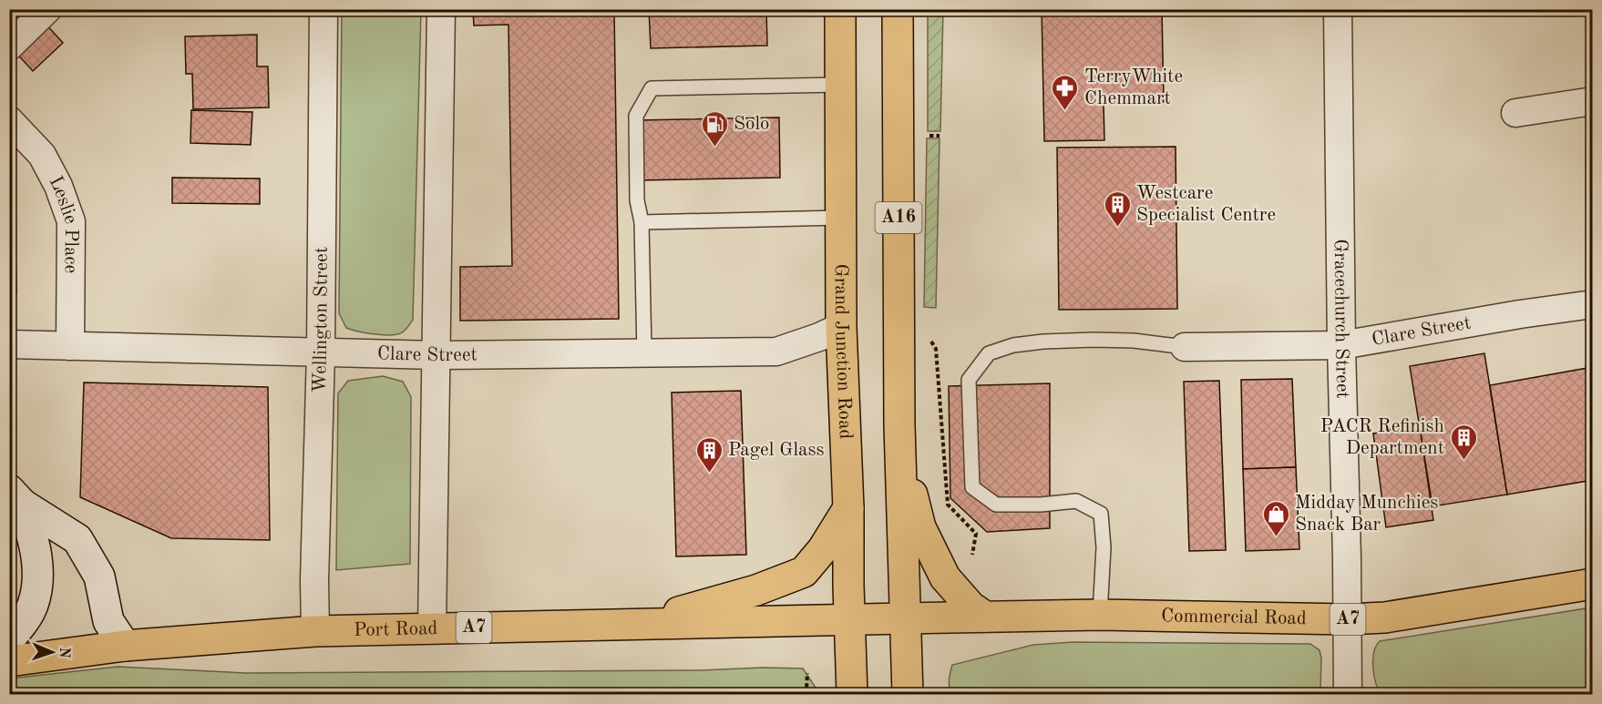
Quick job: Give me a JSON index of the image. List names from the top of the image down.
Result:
{
  "streets": {
    "main road": [
      "A16",
      "Grand Junction Road",
      "Commercial Road",
      "A7",
      "Port Road"
    ],
    "street": [
      "Leslie Place",
      "Gracechurch Street",
      "Wellington Street",
      "Clare Street"
    ]
  },
  "crossings": [
    ["A16", "Commercial Road"],
    ["A16", "A7"],
    ["Leslie Place", "Clare Street"],
    ["Gracechurch Street", "Clare Street"],
    ["Gracechurch Street", "Commercial Road"],
    ["Wellington Street", "Clare Street"],
    ["Wellington Street", "Port Road"],
    ["Clare Street", "Grand Junction Road"],
    ["Grand Junction Road", "A7"],
    ["Grand Junction Road", "Port Road"],
    ["Commercial Road", "A7"],
    ["A7", "Port Road"]
  ],
  "places": {
    "pharmacy": ["TerryWhite Chemmart"],
    "fuel station": ["Solo"],
    "building": ["Westcare Specialist Centre", "PACR Refinish Department", "Pagel Glass"],
    "shop": ["Midday Munchies Snack Bar"]
  },
  "north": "right"
}
